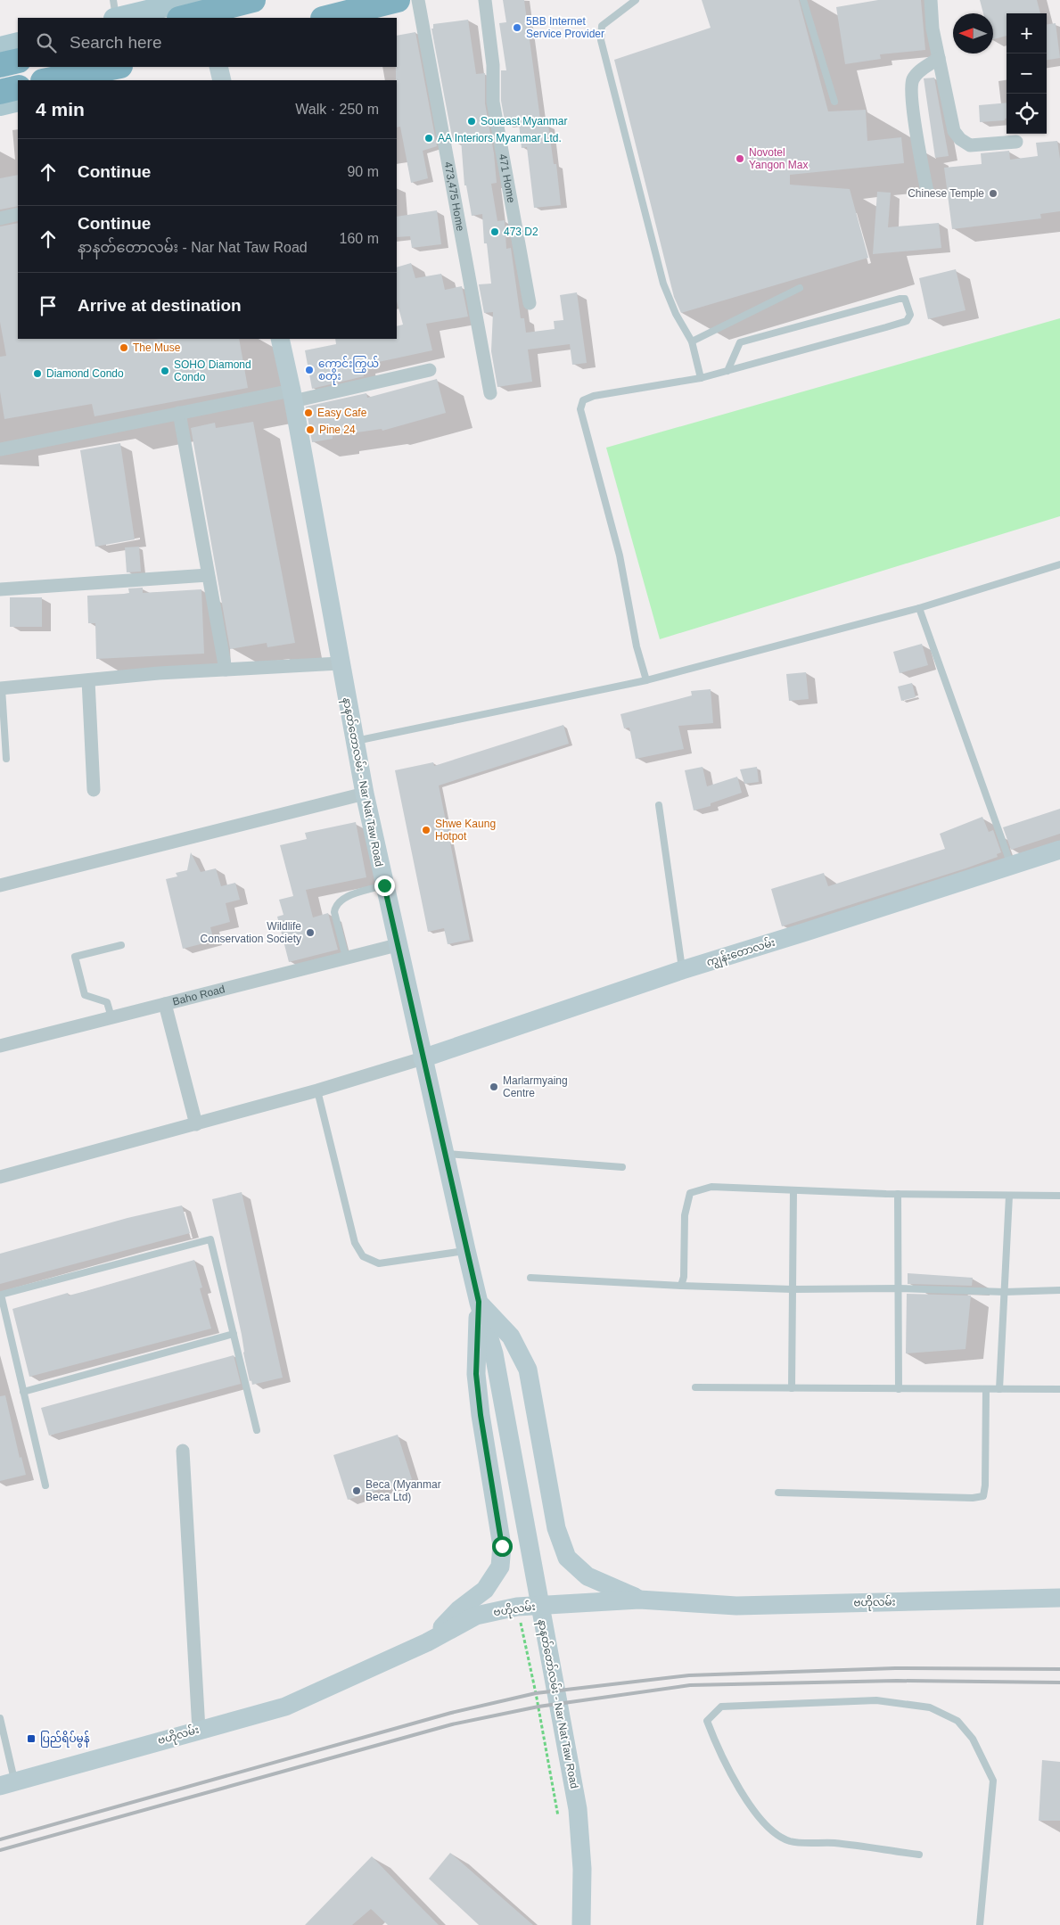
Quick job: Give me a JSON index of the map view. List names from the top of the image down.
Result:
{
  "streets": {
    "main road": [
      "နာနတ်တောလမ်း - Nar Nat Taw Road",
      "ကျွန်းတောလမ်း",
      "ဗဟိုလမ်း",
      "နာနတ်တော်လမ်း - Nar Nat Taw Road"
    ],
    "street": ["471 Home", "473,475 Home", "Baho Road"]
  },
  "crossings": [
    ["နာနတ်တောလမ်း - Nar Nat Taw Road", "ကျွန်းတောလမ်း"],
    ["နာနတ်တောလမ်း - Nar Nat Taw Road", "Baho Road"],
    ["နာနတ်တောလမ်း - Nar Nat Taw Road", "နာနတ်တော်လမ်း - Nar Nat Taw Road"]
  ],
  "places": {
    "other": [
      "5BB Internet Service Provider",
      "Soueast Myanmar",
      "AA Interiors Myanmar Ltd.",
      "Novotel Yangon Max",
      "Chinese Temple",
      "473 D2",
      "The Muse",
      "ကောင်းကြွယ် စတိုး",
      "SOHO Diamond Condo",
      "Diamond Condo",
      "Easy Cafe",
      "Pine 24",
      "Shwe Kaung Hotpot",
      "Wildlife Conservation Society",
      "Marlarmyaing Centre",
      "Beca (Myanmar Beca Ltd)"
    ],
    "transit": ["ပြည်ရိပ်မွန်"]
  },
  "north": "left",
  "page": {
    "map_buttons": ["+", "−"],
    "search": "Search here",
    "heading": ["4 min", "Walk · 250 m"],
    "list": [
      ["Continue", "90 m"],
      ["Continue", "နာနတ်တောလမ်း - Nar Nat Taw Road", "160 m"],
      "Arrive at destination"
    ]
  }
}
